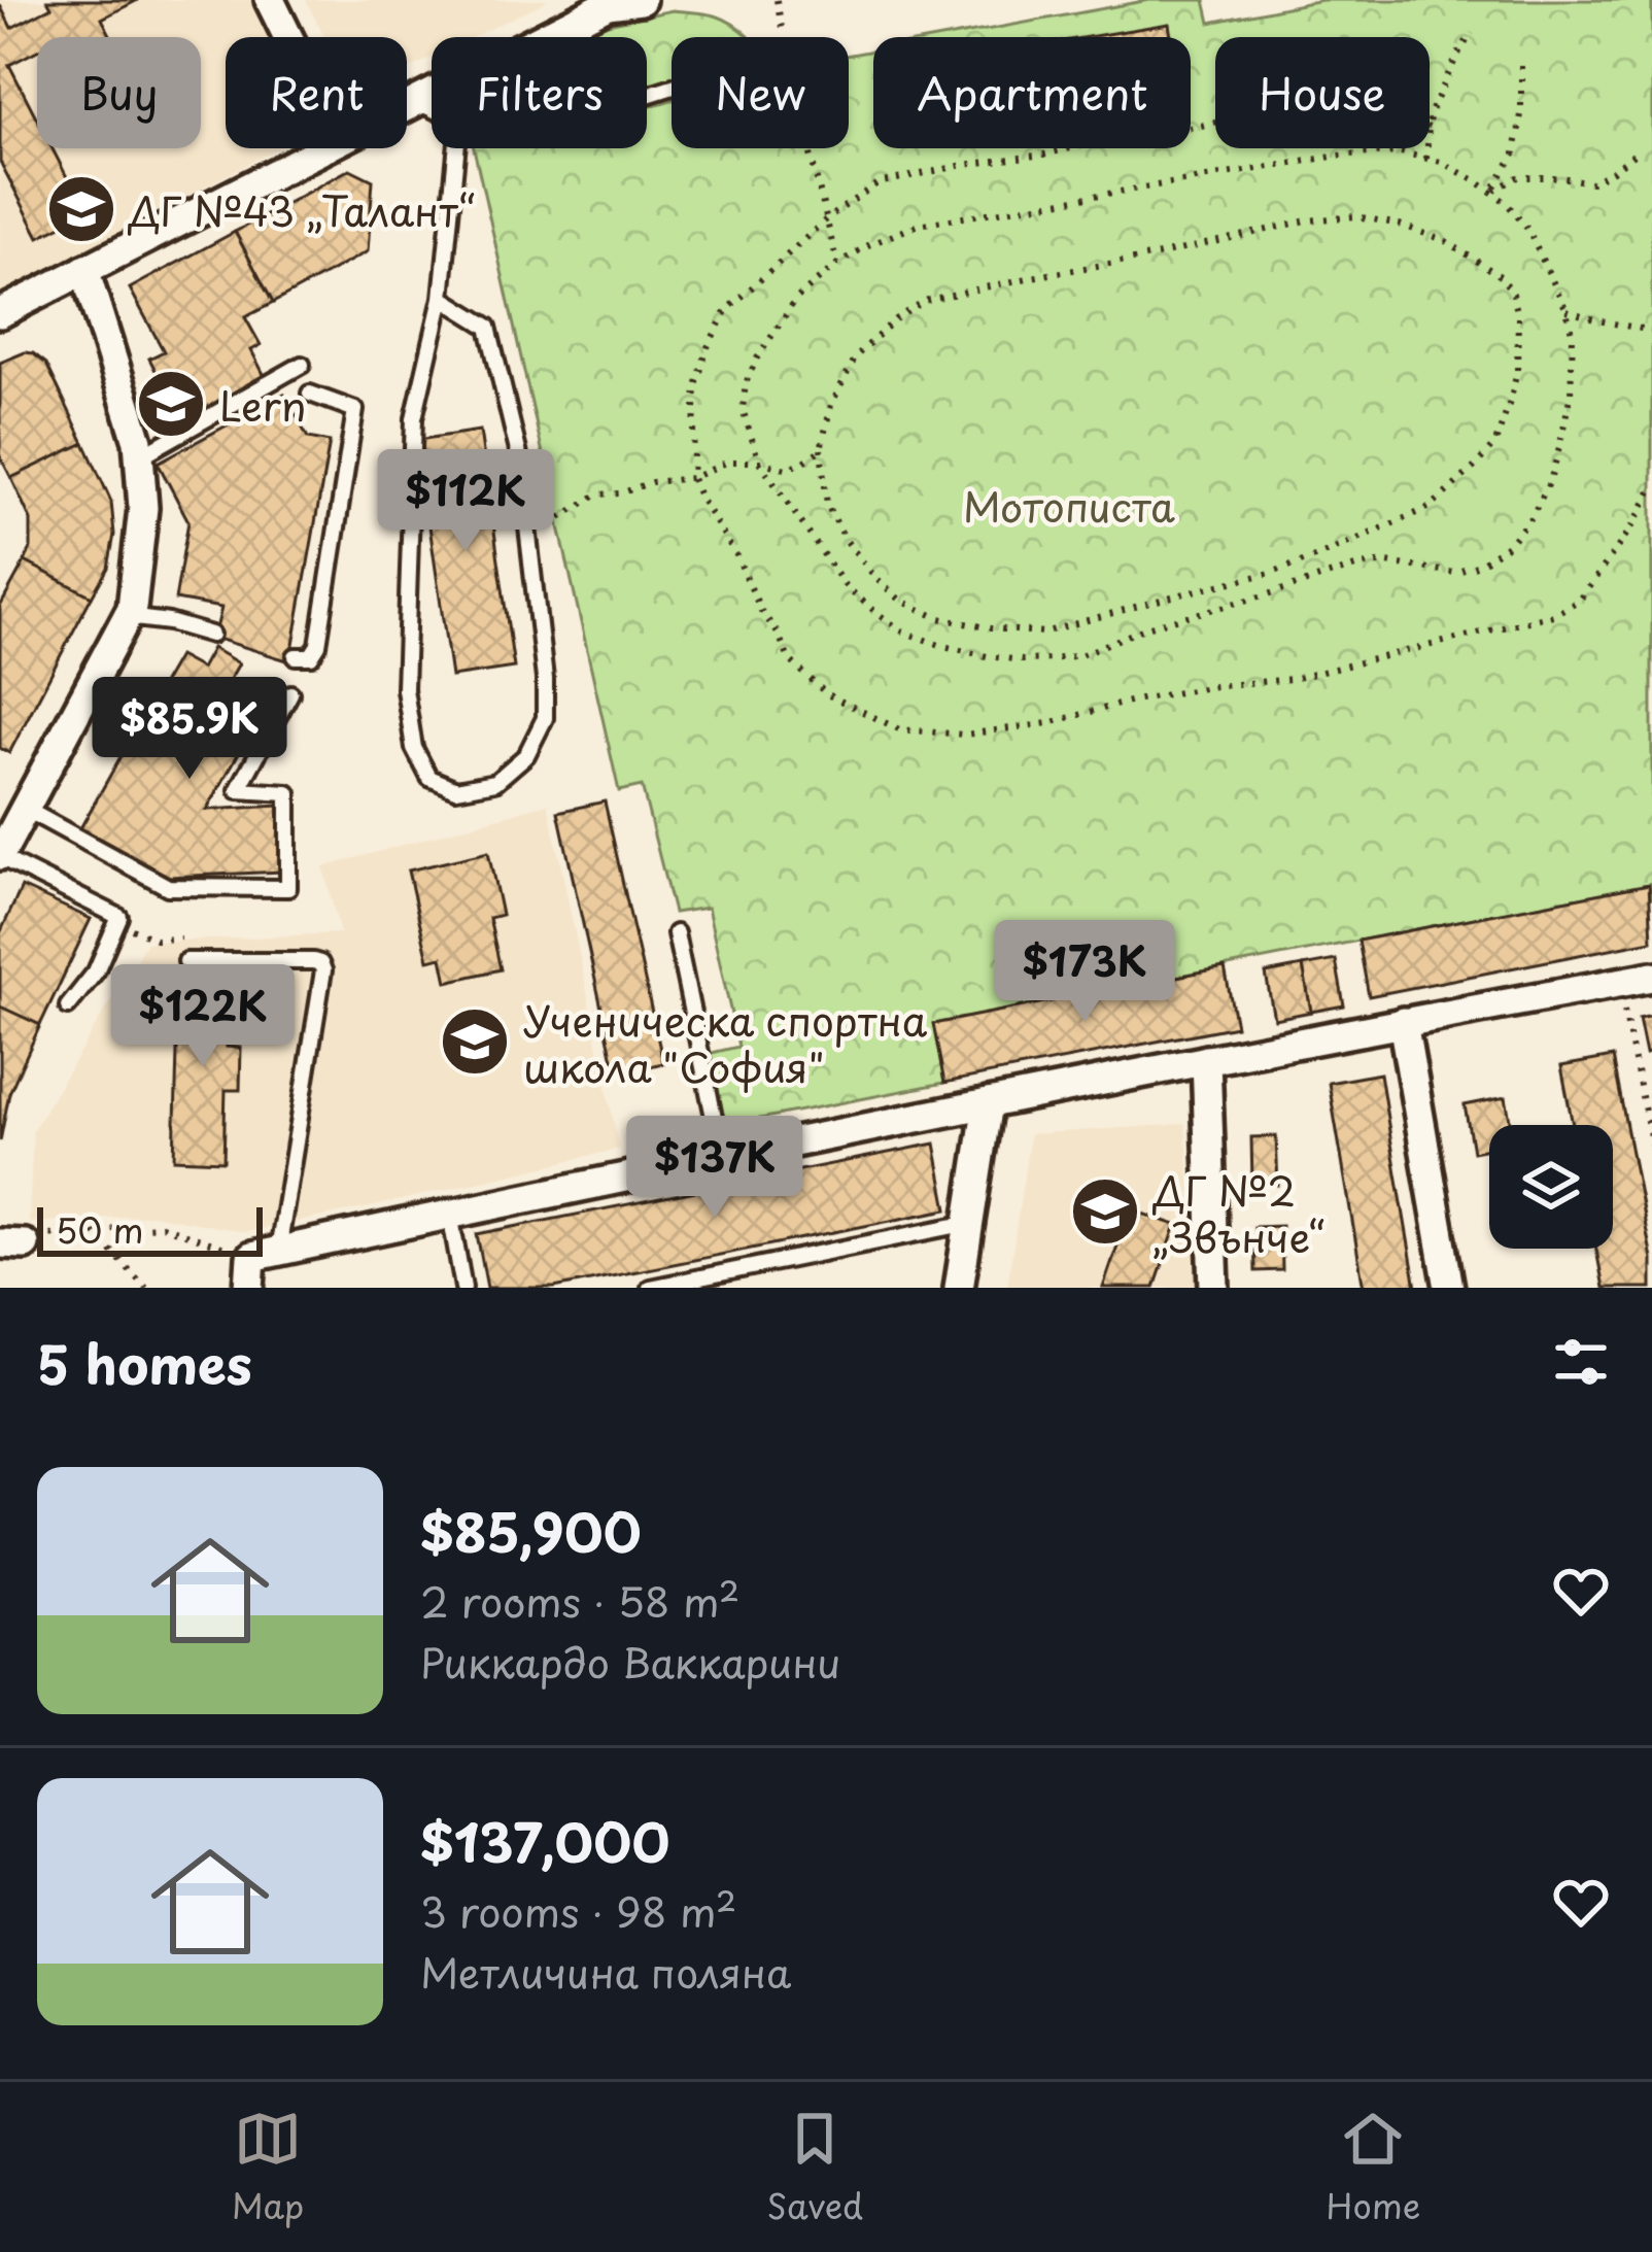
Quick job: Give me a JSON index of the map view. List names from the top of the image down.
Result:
{
  "parks": ["Мотописта"],
  "places": {
    "school or university": [
      "ДГ №43 „Талант“",
      "Lern",
      "Ученическа спортна школа \"София\"",
      "ДГ №2 „Звънче“"
    ]
  },
  "scale_bar": "50 m",
  "page": {
    "chip": [
      "Buy",
      "Rent",
      "Filters",
      "New",
      "Apartment",
      "House"
    ],
    "price": [
      "$112K",
      "$85.9K",
      "$173K",
      "$122K",
      "$137K"
    ],
    "scale": "50 m",
    "heading": "5 homes",
    "list": [
      {
        "name": "$85,900",
        "note": "2 rooms · 58 m² · Риккардо Ваккарини"
      },
      {
        "name": "$137,000",
        "note": "3 rooms · 98 m² · Метличина поляна"
      }
    ],
    "tabs": ["Map", "Saved", "Home"]
  }
}
